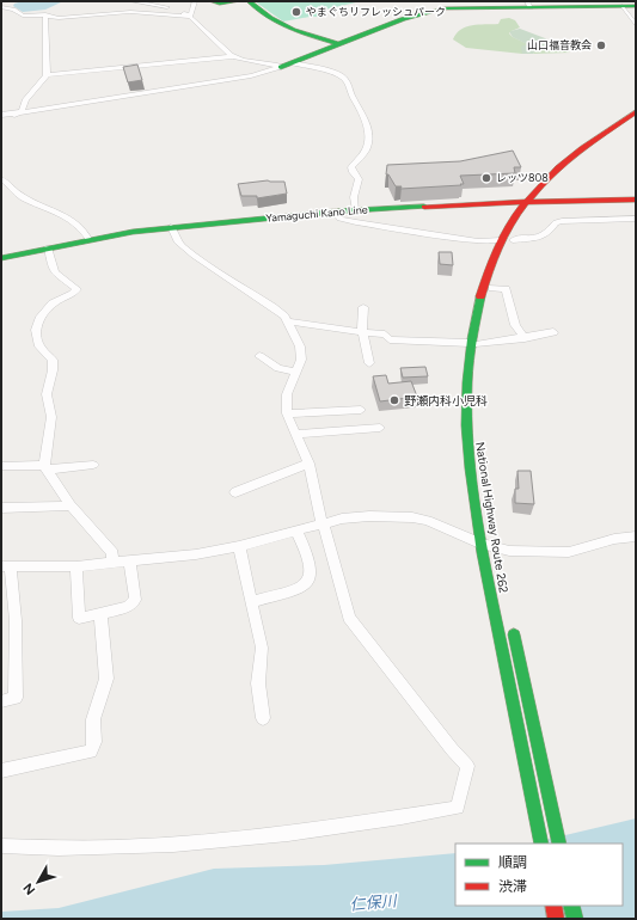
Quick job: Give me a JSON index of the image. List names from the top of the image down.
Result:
{
  "streets": {
    "main road": ["Yamaguchi Kano Line", "National Highway Route 262"]
  },
  "crossings": [
    ["Yamaguchi Kano Line", "National Highway Route 262"]
  ],
  "water": ["仁保川"],
  "places": [
    "やまぐちリフレッシュパーク",
    "山口福音教会",
    "レッツ808",
    "野瀬内科小児科"
  ],
  "legend": ["順調", "渋滞"],
  "north": "bottom left"
}
